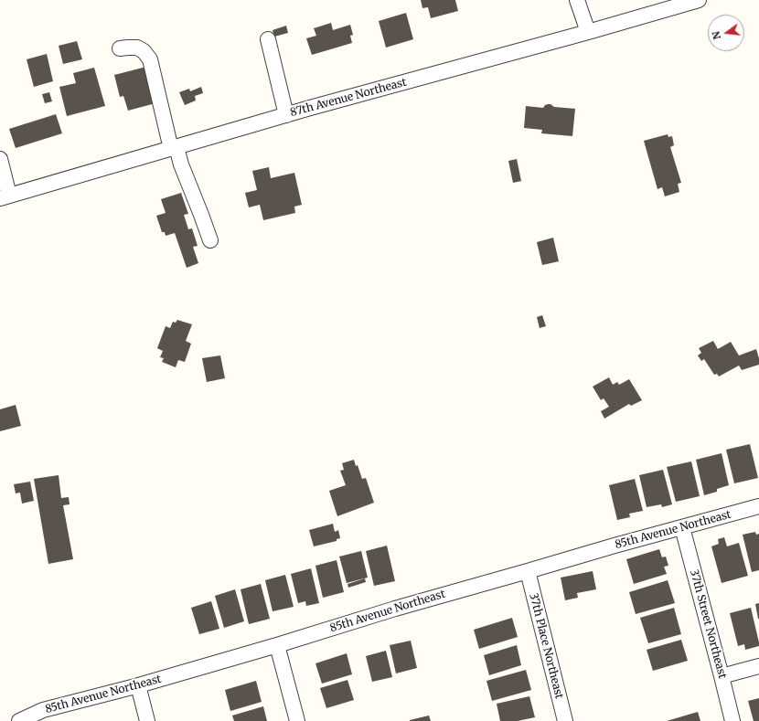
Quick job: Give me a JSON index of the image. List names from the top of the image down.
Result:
{
  "streets": {
    "street": [
      "87th Avenue Northeast",
      "85th Avenue Northeast",
      "37th Street Northeast",
      "37th Place Northeast"
    ]
  },
  "crossings": [
    ["85th Avenue Northeast", "37th Street Northeast"],
    ["85th Avenue Northeast", "37th Place Northeast"]
  ],
  "north": "left"
}
